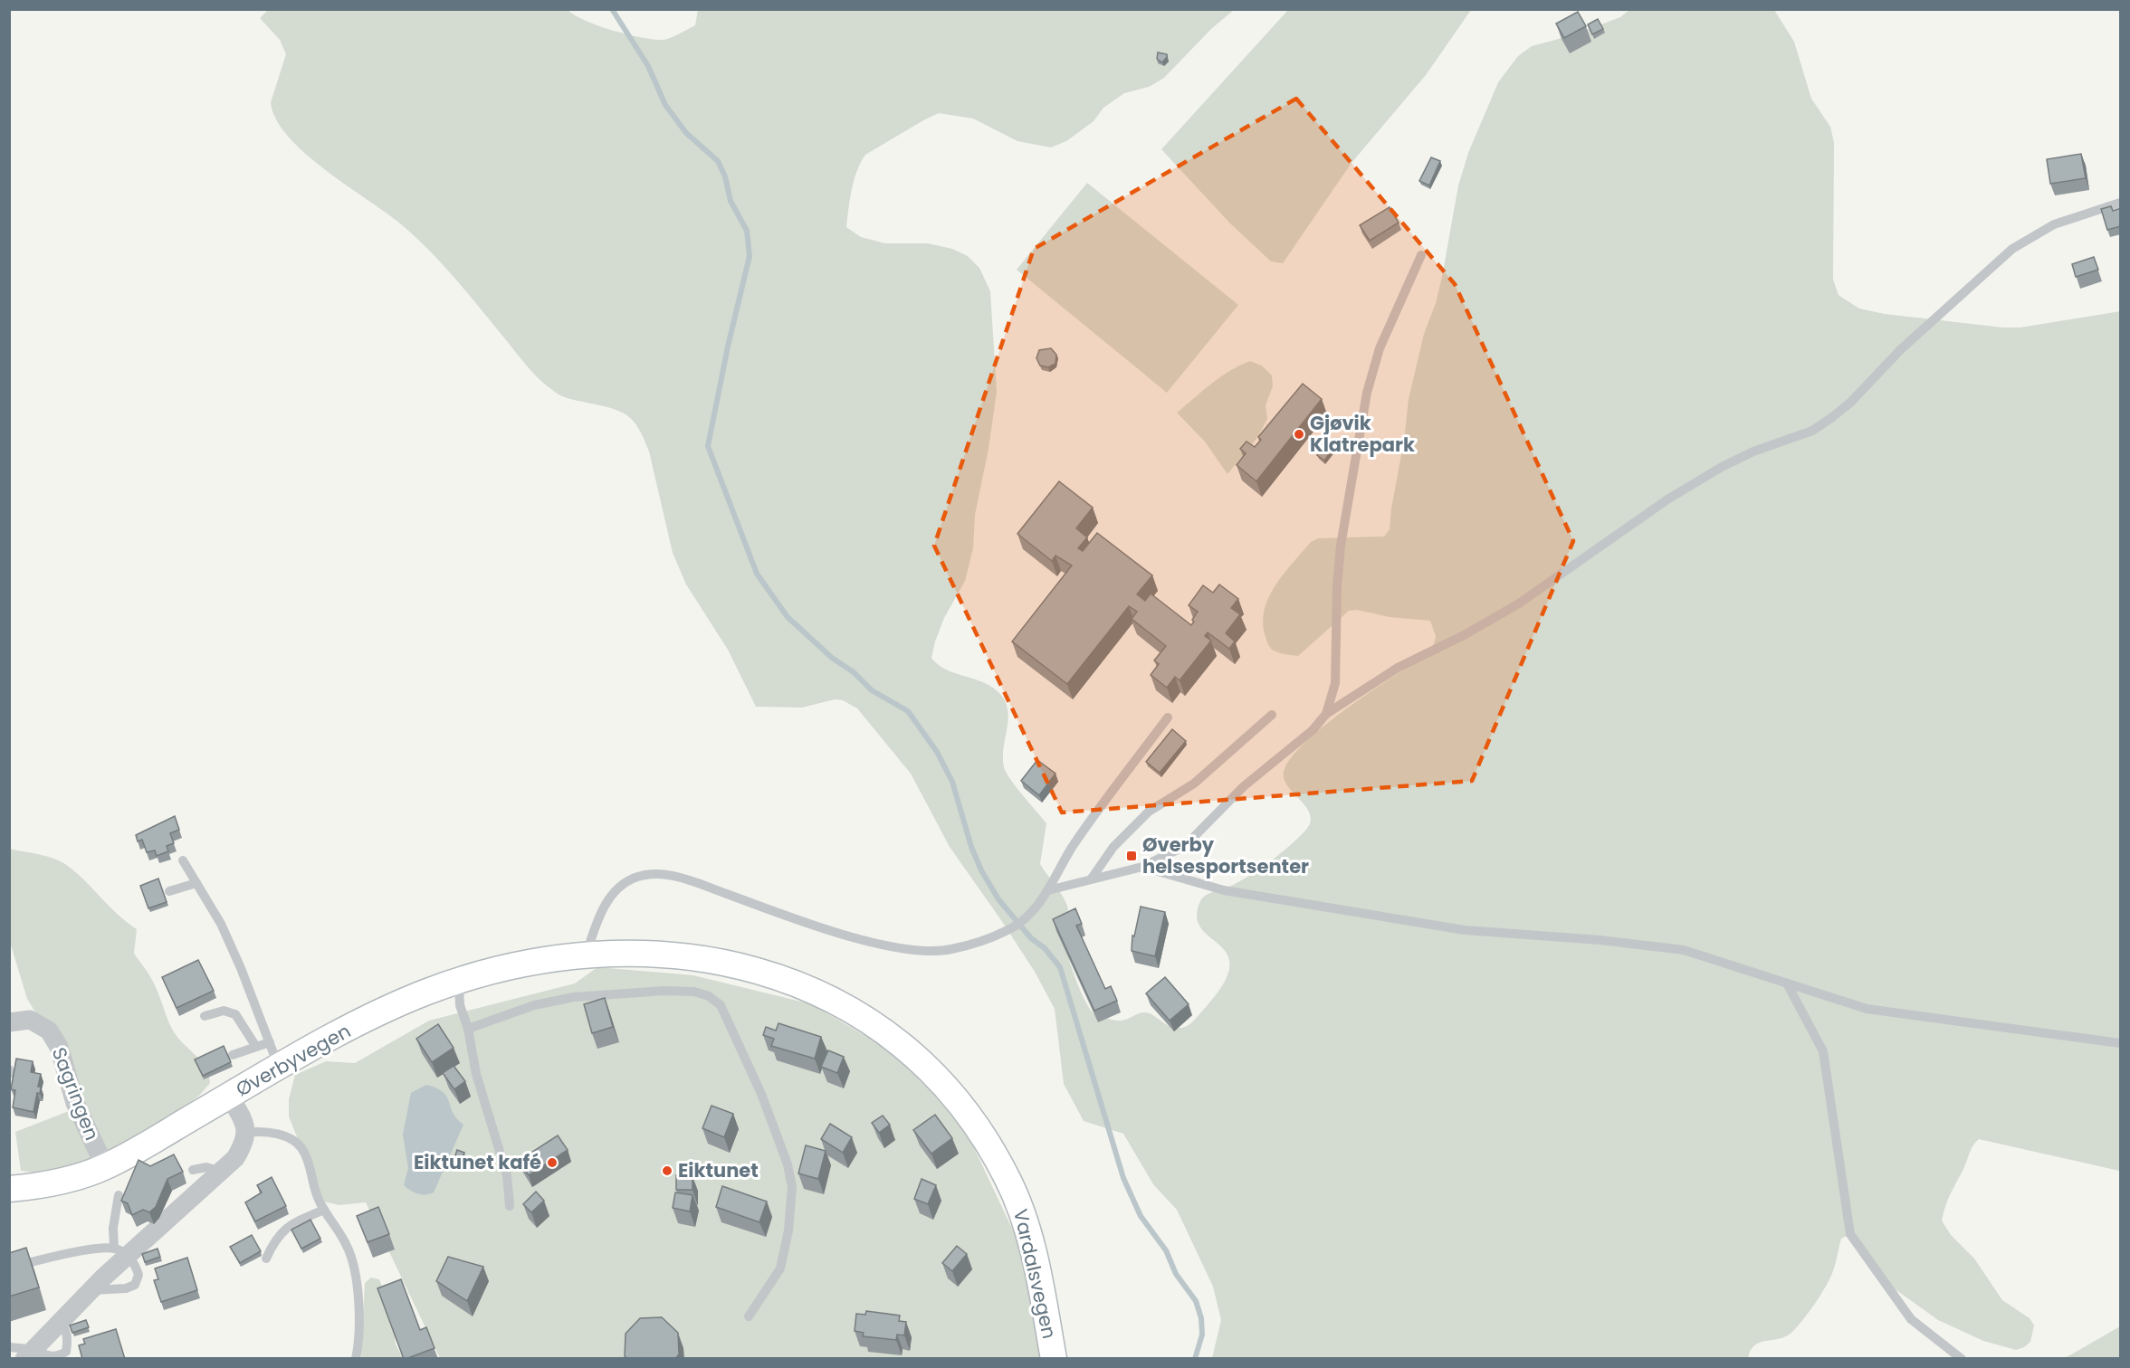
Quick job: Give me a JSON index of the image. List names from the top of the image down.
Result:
{
  "streets": {
    "main road": ["Øverbyvegen", "Vardalsvegen"],
    "street": ["Sagringen"]
  },
  "crossings": [
    ["Øverbyvegen", "Sagringen"],
    ["Øverbyvegen", "Vardalsvegen"]
  ],
  "places": {
    "other": ["Gjøvik Klatrepark", "Eiktunet kafé", "Eiktunet"],
    "transit": ["Øverby helsesportsenter"]
  }
}
